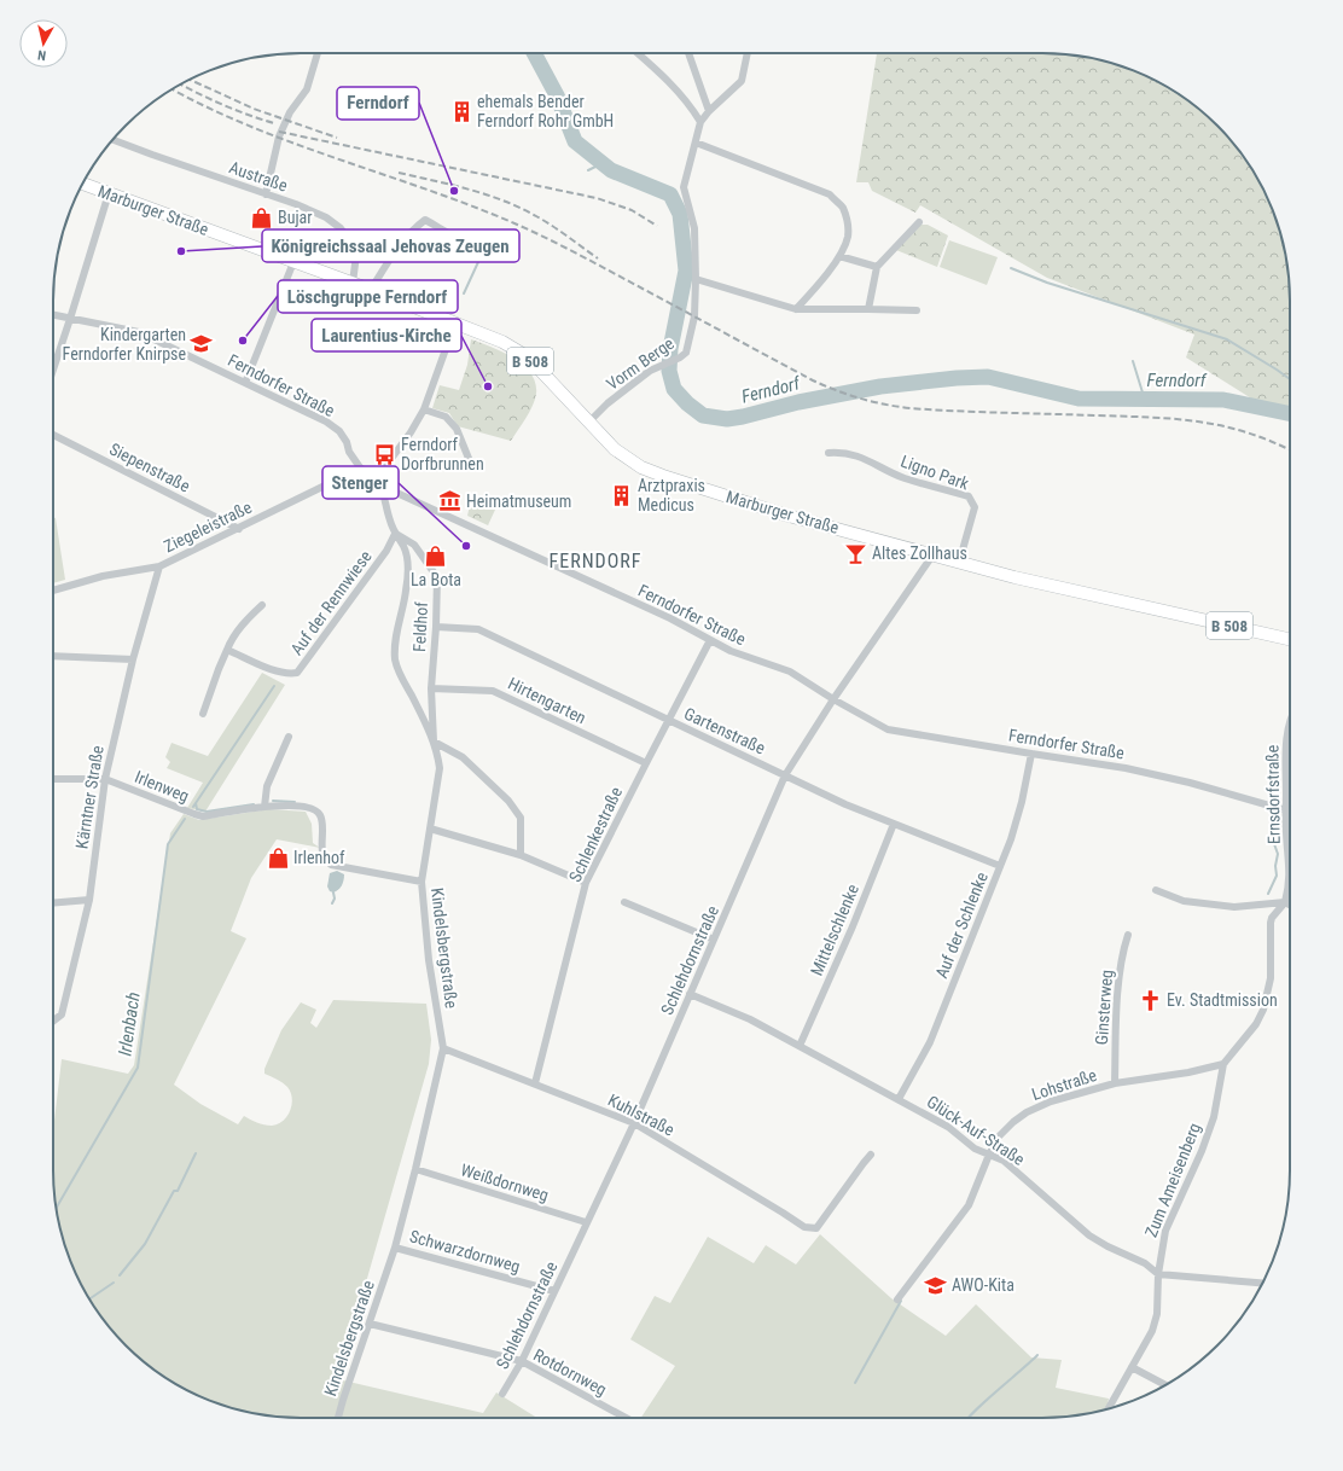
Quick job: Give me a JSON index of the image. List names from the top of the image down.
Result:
{
  "streets": {
    "main road": ["Marburger Straße", "B 508"],
    "street": [
      "Austraße",
      "Vorm Berge",
      "Ferndorfer Straße",
      "Siepenstraße",
      "Ligno Park",
      "Ziegeleistraße",
      "Auf der Rennwiese",
      "Feldhof",
      "Hirtengarten",
      "Gartenstraße",
      "Irlenweg",
      "Ernsdorfstraße",
      "Kärntner Straße",
      "Schlenkestraße",
      "Auf der Schlenke",
      "Mittelschlenke",
      "Kindelsbergstraße",
      "Schlehdornstraße",
      "Ginsterweg",
      "Lohstraße",
      "Kuhlstraße",
      "Glück-Auf-Straße",
      "Zum Ameisenberg",
      "Weißdornweg",
      "Schwarzdornweg",
      "Rotdornweg"
    ]
  },
  "crossings": [
    ["Austraße", "Marburger Straße"],
    ["Marburger Straße", "Vorm Berge"],
    ["Marburger Straße", "Ligno Park"],
    ["Marburger Straße", "Schlehdornstraße"],
    ["Ferndorfer Straße", "Ziegeleistraße"],
    ["Ferndorfer Straße", "Ernsdorfstraße"],
    ["Ferndorfer Straße", "Schlenkestraße"],
    ["Ferndorfer Straße", "Auf der Schlenke"],
    ["Ferndorfer Straße", "Kindelsbergstraße"],
    ["Ferndorfer Straße", "Schlehdornstraße"],
    ["Siepenstraße", "Ziegeleistraße"],
    ["Ziegeleistraße", "Kärntner Straße"],
    ["Ziegeleistraße", "Kindelsbergstraße"],
    ["Auf der Rennwiese", "Feldhof"],
    ["Auf der Rennwiese", "Kindelsbergstraße"],
    ["Feldhof", "Hirtengarten"],
    ["Feldhof", "Gartenstraße"],
    ["Feldhof", "Kindelsbergstraße"],
    ["Hirtengarten", "Schlenkestraße"],
    ["Gartenstraße", "Schlenkestraße"],
    ["Gartenstraße", "Auf der Schlenke"],
    ["Gartenstraße", "Mittelschlenke"],
    ["Gartenstraße", "Schlehdornstraße"],
    ["Irlenweg", "Kärntner Straße"],
    ["Irlenweg", "Kindelsbergstraße"],
    ["Ernsdorfstraße", "Zum Ameisenberg"],
    ["Schlenkestraße", "Kuhlstraße"],
    ["Auf der Schlenke", "Glück-Auf-Straße"],
    ["Mittelschlenke", "Glück-Auf-Straße"],
    ["Kindelsbergstraße", "Kuhlstraße"],
    ["Kindelsbergstraße", "Weißdornweg"],
    ["Kindelsbergstraße", "Schwarzdornweg"],
    ["Kindelsbergstraße", "Rotdornweg"],
    ["Schlehdornstraße", "Kuhlstraße"],
    ["Schlehdornstraße", "Glück-Auf-Straße"],
    ["Schlehdornstraße", "Weißdornweg"],
    ["Schlehdornstraße", "Schwarzdornweg"],
    ["Schlehdornstraße", "Rotdornweg"],
    ["Ginsterweg", "Lohstraße"],
    ["Lohstraße", "Glück-Auf-Straße"],
    ["Lohstraße", "Zum Ameisenberg"],
    ["Glück-Auf-Straße", "Zum Ameisenberg"]
  ],
  "districts": ["FERNDORF"],
  "water": ["Ferndorf", "Irlenbach"],
  "places": {
    "building": ["ehemals Bender Ferndorf Rohr GmbH", "Arztpraxis Medicus"],
    "other": [
      "Ferndorf",
      "Königreichssaal Jehovas Zeugen",
      "Löschgruppe Ferndorf",
      "Laurentius-Kirche",
      "Stenger"
    ],
    "shop": ["Bujar", "La Bota", "Irlenhof"],
    "school or university": ["Kindergarten Ferndorfer Knirpse", "AWO-Kita"],
    "bus stop": ["Ferndorf Dorfbrunnen"],
    "museum": ["Heimatmuseum"],
    "bar": ["Altes Zollhaus"],
    "church": ["Ev. Stadtmission"]
  },
  "north": "bottom"
}
